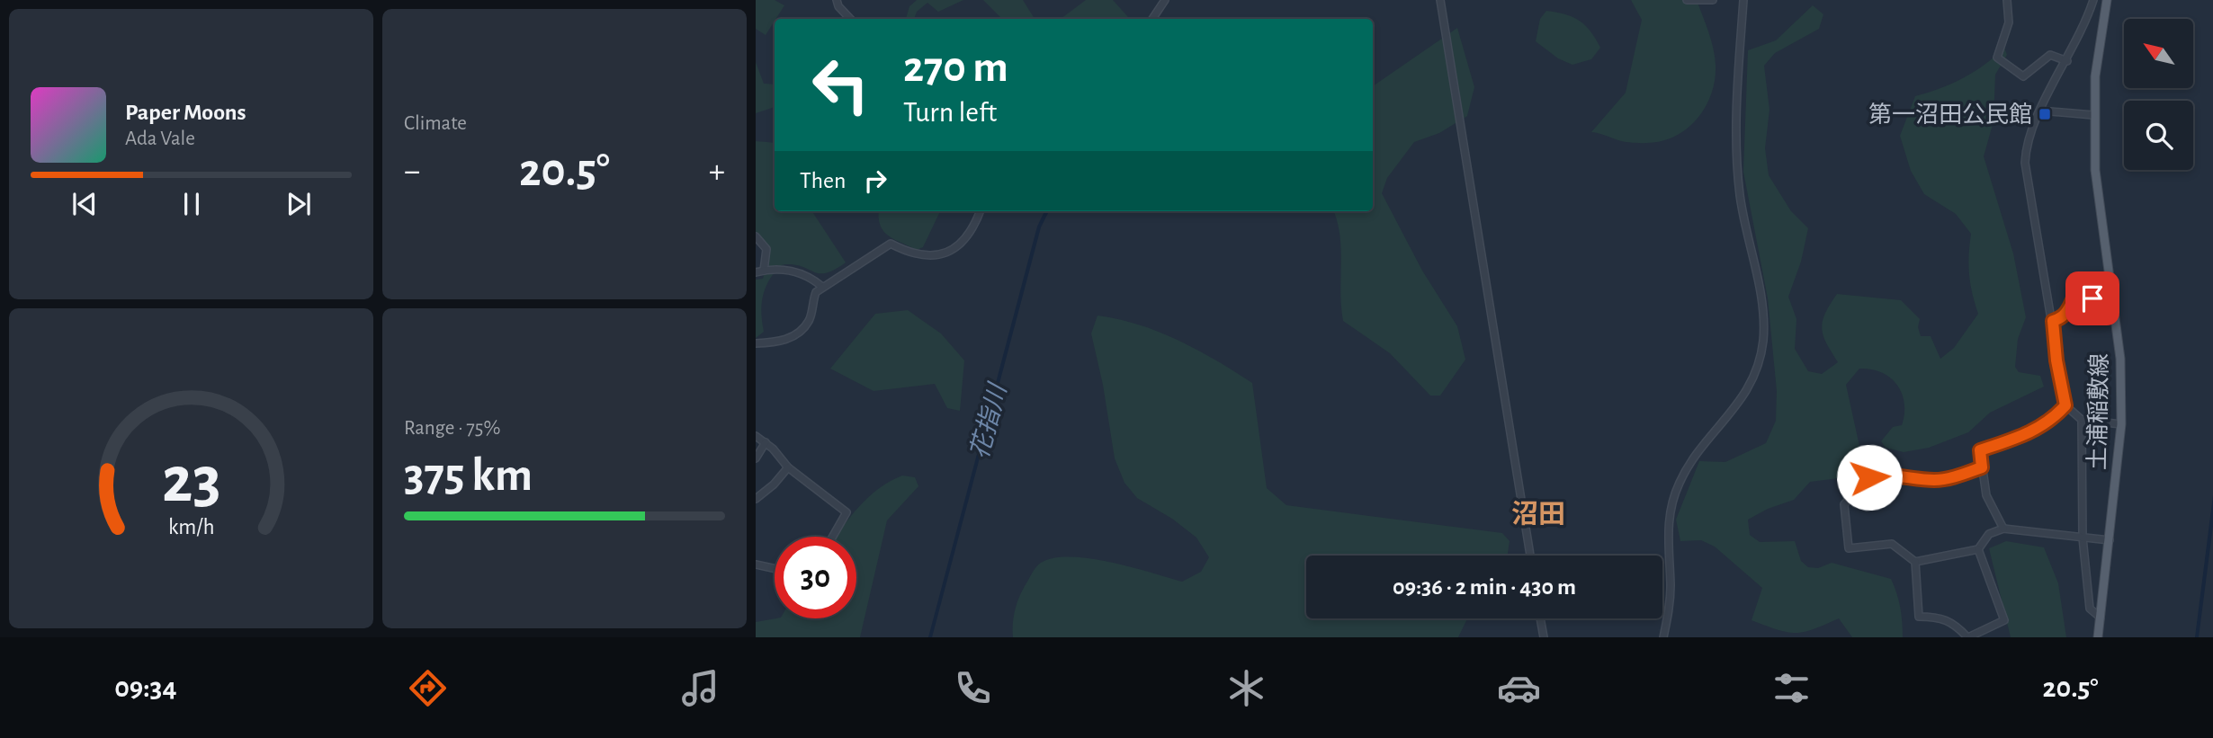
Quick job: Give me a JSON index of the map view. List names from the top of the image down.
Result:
{
  "streets": {
    "main road": ["土浦稲敷線"]
  },
  "districts": ["沼田"],
  "water": ["花指川"],
  "places": {
    "transit": ["第一沼田公民館"]
  },
  "north": "top left",
  "page": {
    "tile": [
      "Climate",
      ["Range · 75%", "375 km"]
    ],
    "turn": ["270 m", "Turn left"],
    "song": ["Paper Moons", "Ada Vale"],
    "heat": ["−", "20.5°", "+"],
    "then": "Then",
    "limit": "30",
    "trip": "09:36 · 2 min · 430 m",
    "tabs": ["09:34", "20.5°"],
    "gauge": ["23", "km/h"]
  }
}
